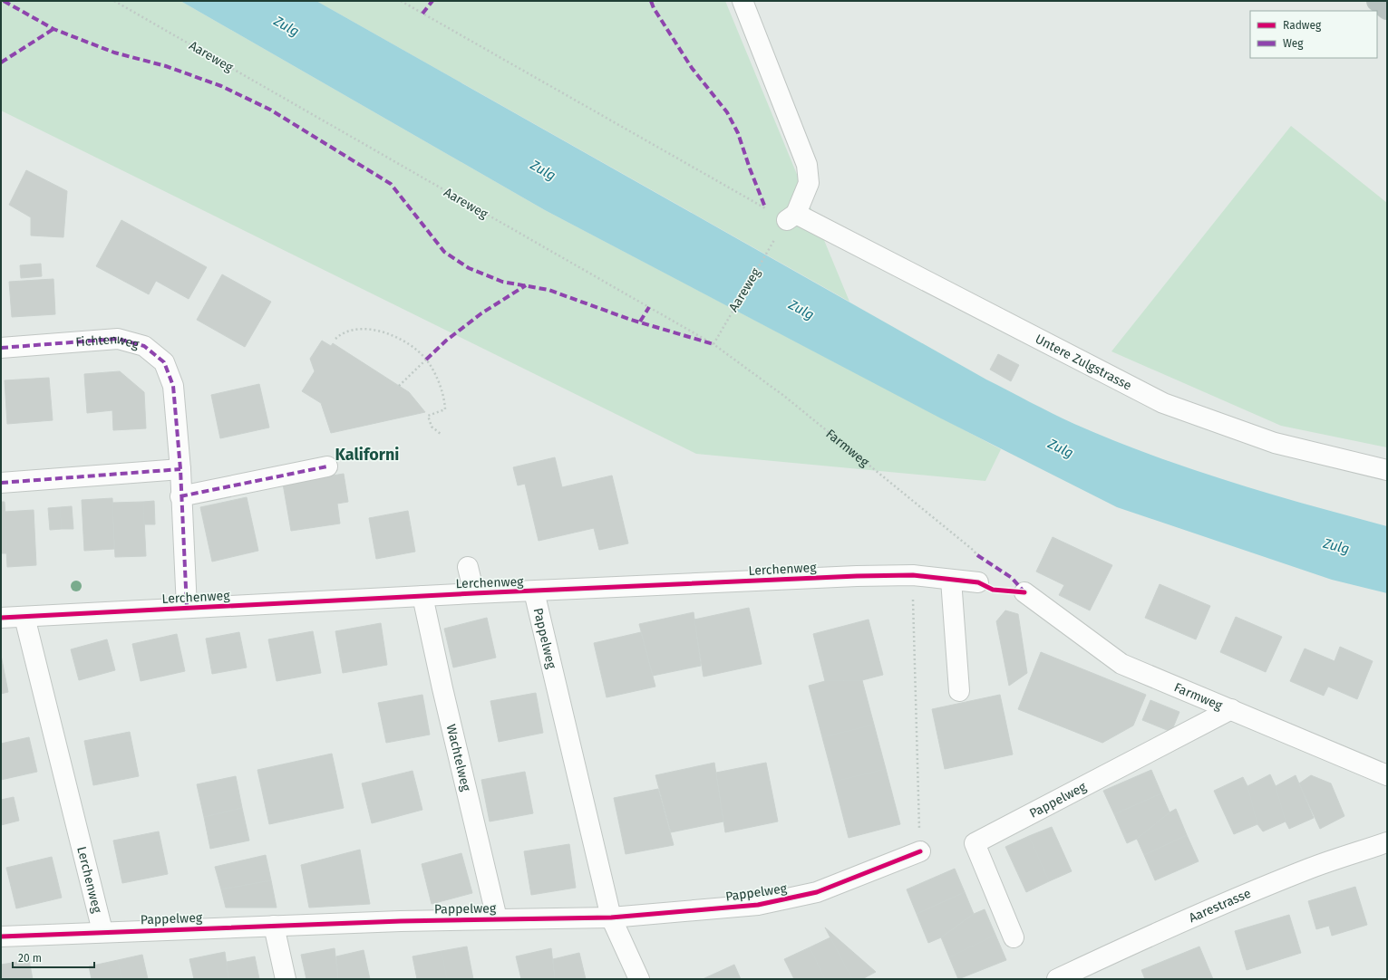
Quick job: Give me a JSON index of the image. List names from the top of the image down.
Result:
{
  "streets": {
    "street": [
      "Fichtenweg",
      "Untere Zulgstrasse",
      "Farmweg",
      "Lerchenweg",
      "Pappelweg",
      "Wachtelweg",
      "Aarestrasse"
    ],
    "path": ["Aareweg"]
  },
  "crossings": [
    ["Aareweg", "Farmweg"],
    ["Fichtenweg", "Lerchenweg"],
    ["Farmweg", "Pappelweg"],
    ["Lerchenweg", "Pappelweg"],
    ["Lerchenweg", "Wachtelweg"],
    ["Pappelweg", "Wachtelweg"]
  ],
  "districts": ["Kaliforni"],
  "water": ["Zulg"],
  "legend": ["Radweg", "Weg"],
  "scale_bar": "20 m"
}
